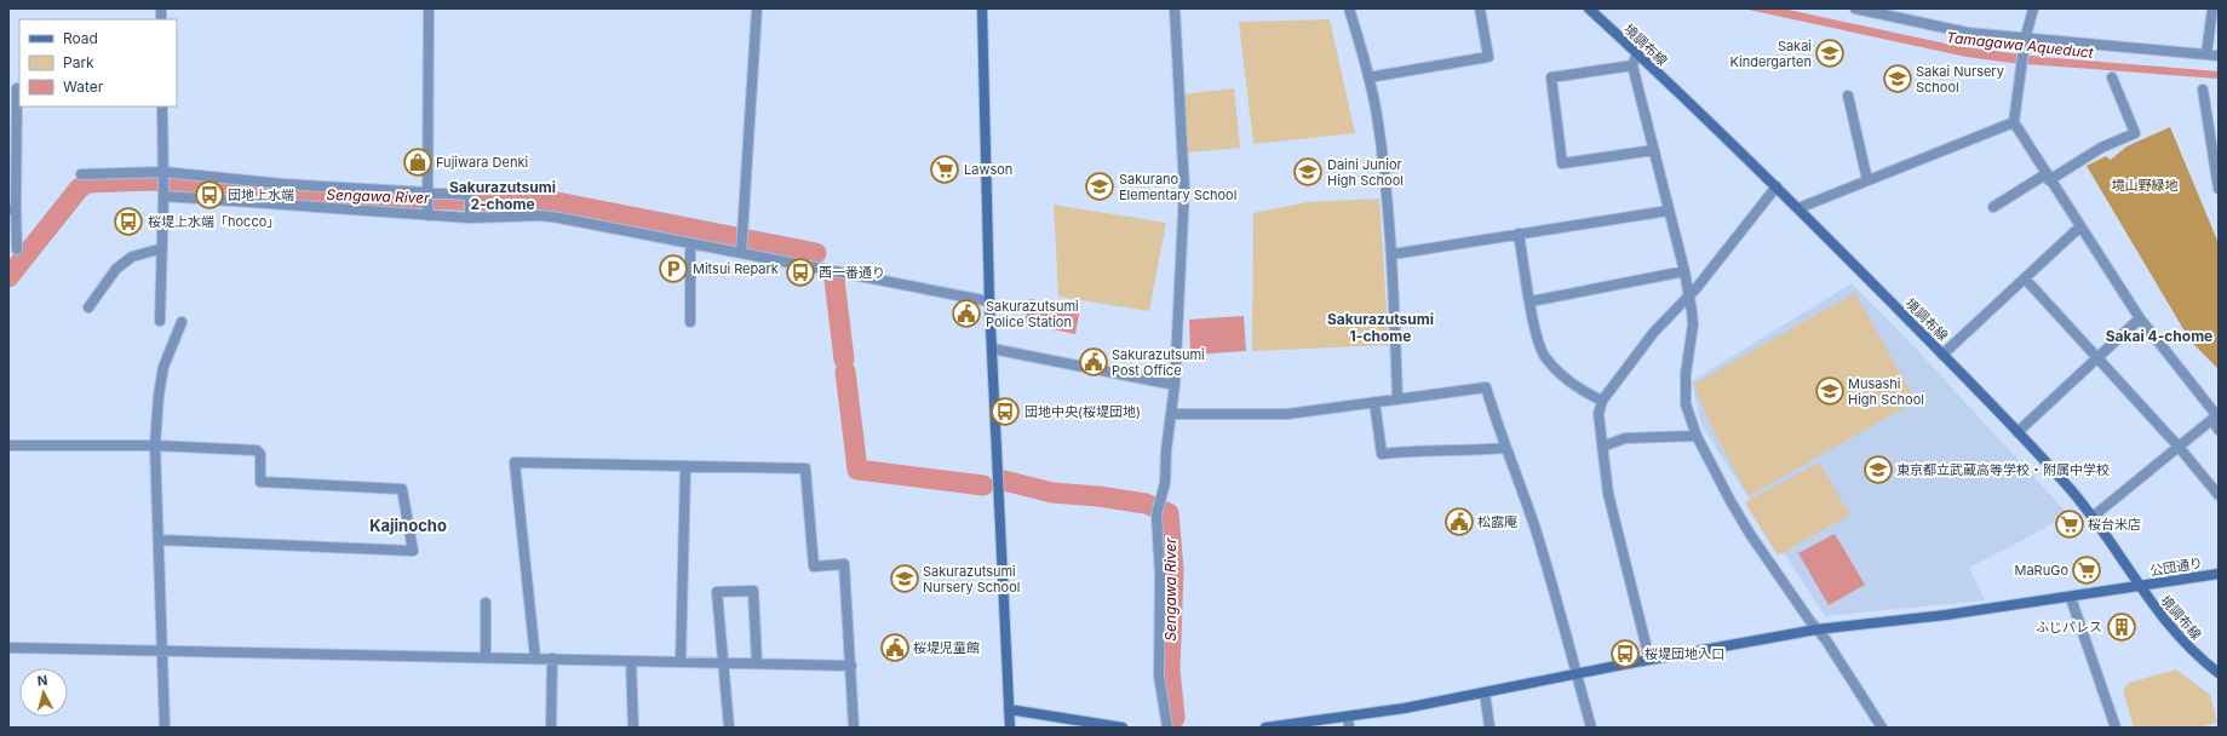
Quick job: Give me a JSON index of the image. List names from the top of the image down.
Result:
{
  "streets": {
    "street": ["境調布線", "公団通り"]
  },
  "crossings": [
    ["境調布線", "公団通り"]
  ],
  "districts": [
    "Sakurazutsumi 2-chome",
    "Sakurazutsumi 1-chome",
    "Sakai 4-chome",
    "Kajinocho"
  ],
  "water": ["Tamagawa Aqueduct", "Sengawa River"],
  "parks": ["境山野緑地"],
  "places": {
    "school or university": [
      "Sakai Kindergarten",
      "Sakai Nursery School",
      "Daini Junior High School",
      "Sakurano Elementary School",
      "Musashi High School",
      "東京都立武蔵高等学校・附属中学校",
      "Sakurazutsumi Nursery School"
    ],
    "shop": ["Fujiwara Denki"],
    "supermarket": ["Lawson", "桜台米店", "MaRuGo"],
    "bus stop": [
      "団地上水端",
      "桜堤上水端「hocco」",
      "西一番通り",
      "団地中央(桜堤団地)",
      "桜堤団地入口"
    ],
    "parking": ["Mitsui Repark"],
    "public building": [
      "Sakurazutsumi Police Station",
      "Sakurazutsumi Post Office",
      "松露庵",
      "桜堤児童館"
    ],
    "building": ["ふじパレス"]
  },
  "legend": ["Road", "Park", "Water"],
  "north": "top"
}
